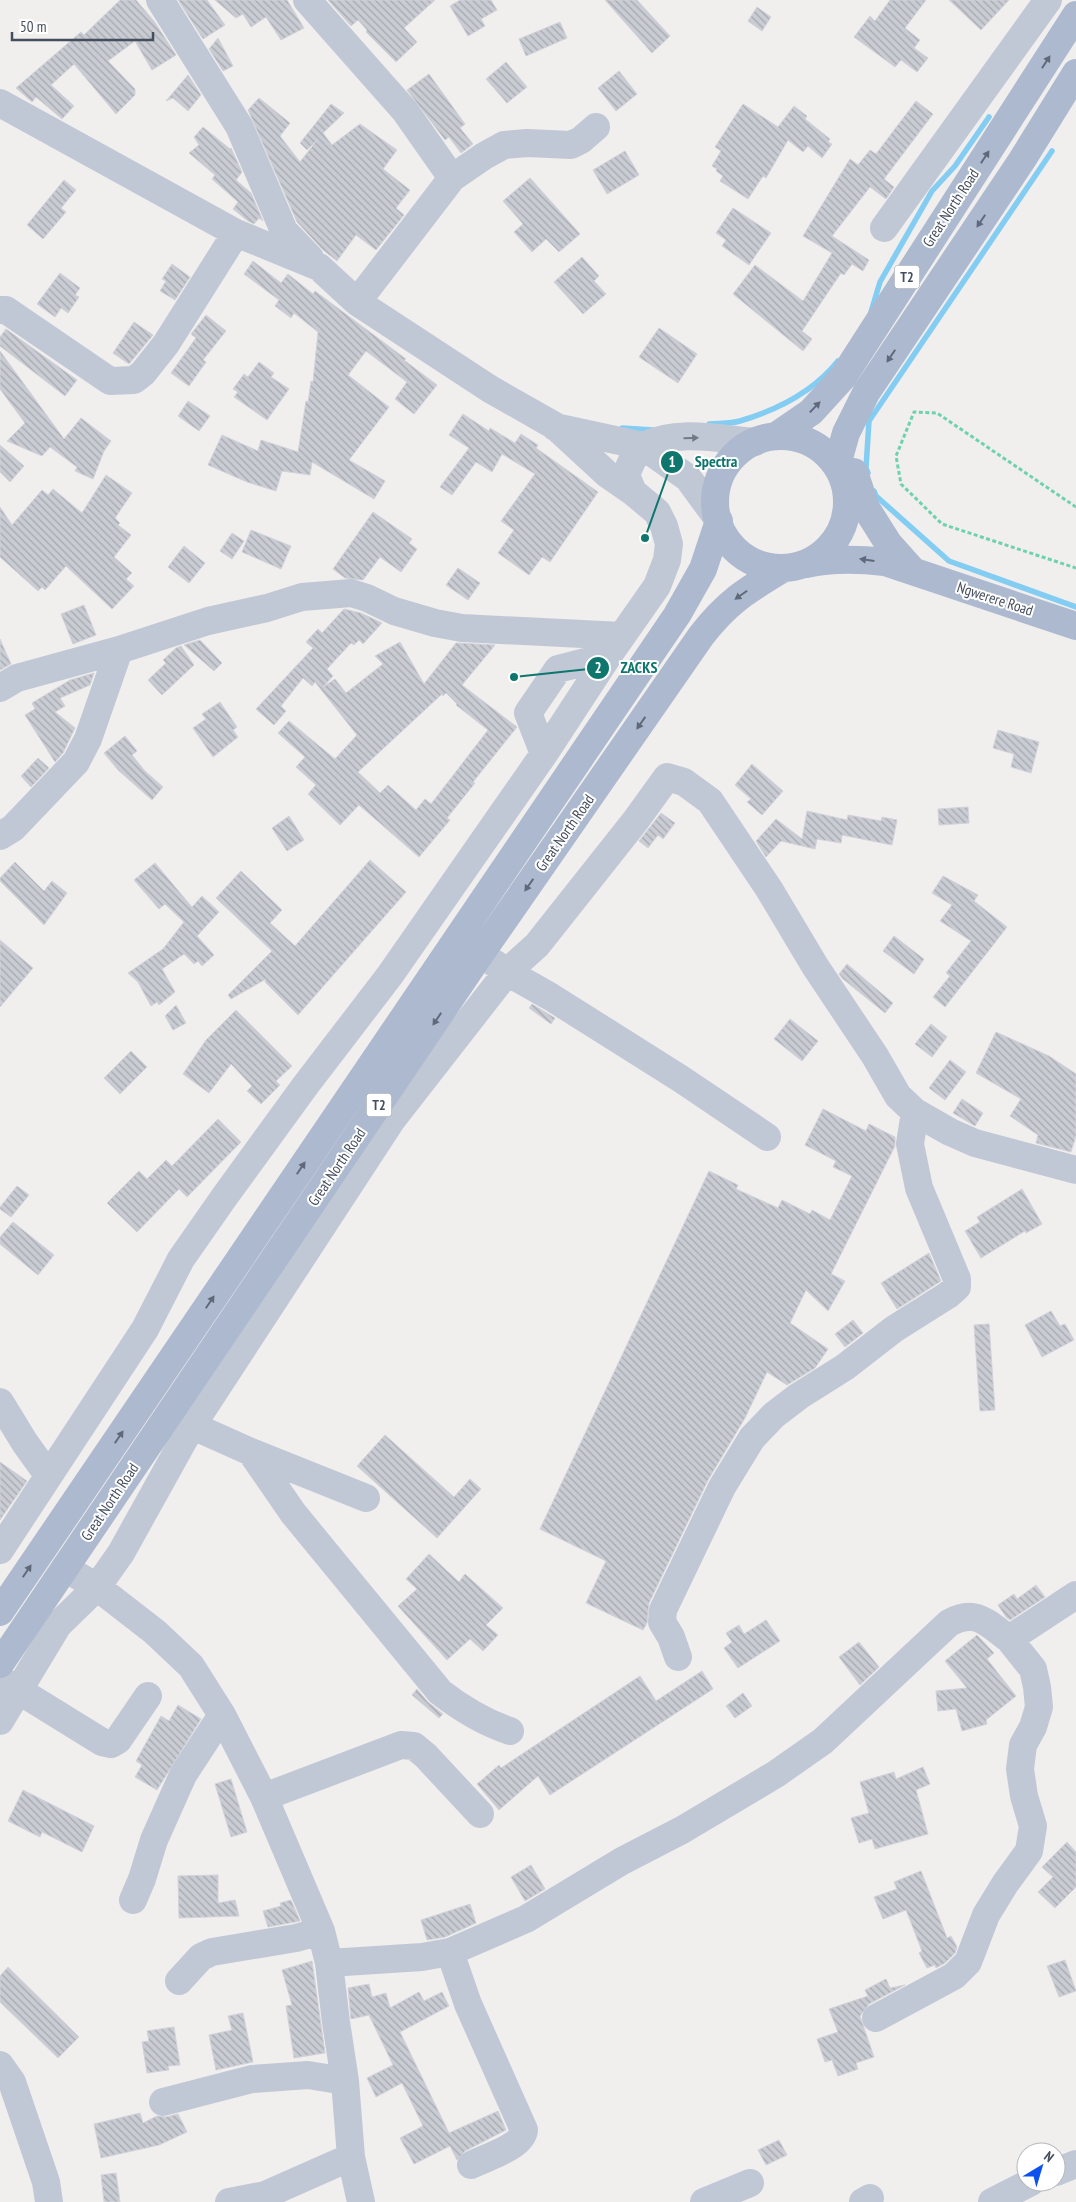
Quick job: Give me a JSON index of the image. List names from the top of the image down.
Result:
{
  "streets": {
    "main road": ["Great North Road", "T2", "Ngwerere Road"]
  },
  "crossings": [
    ["Great North Road", "T2"],
    ["Great North Road", "Ngwerere Road"],
    ["T2", "Ngwerere Road"]
  ],
  "one_way": ["Ngwerere Road"],
  "places": ["Spectra", "ZACKS"],
  "scale_bar": "50 m",
  "north": "top right"
}
